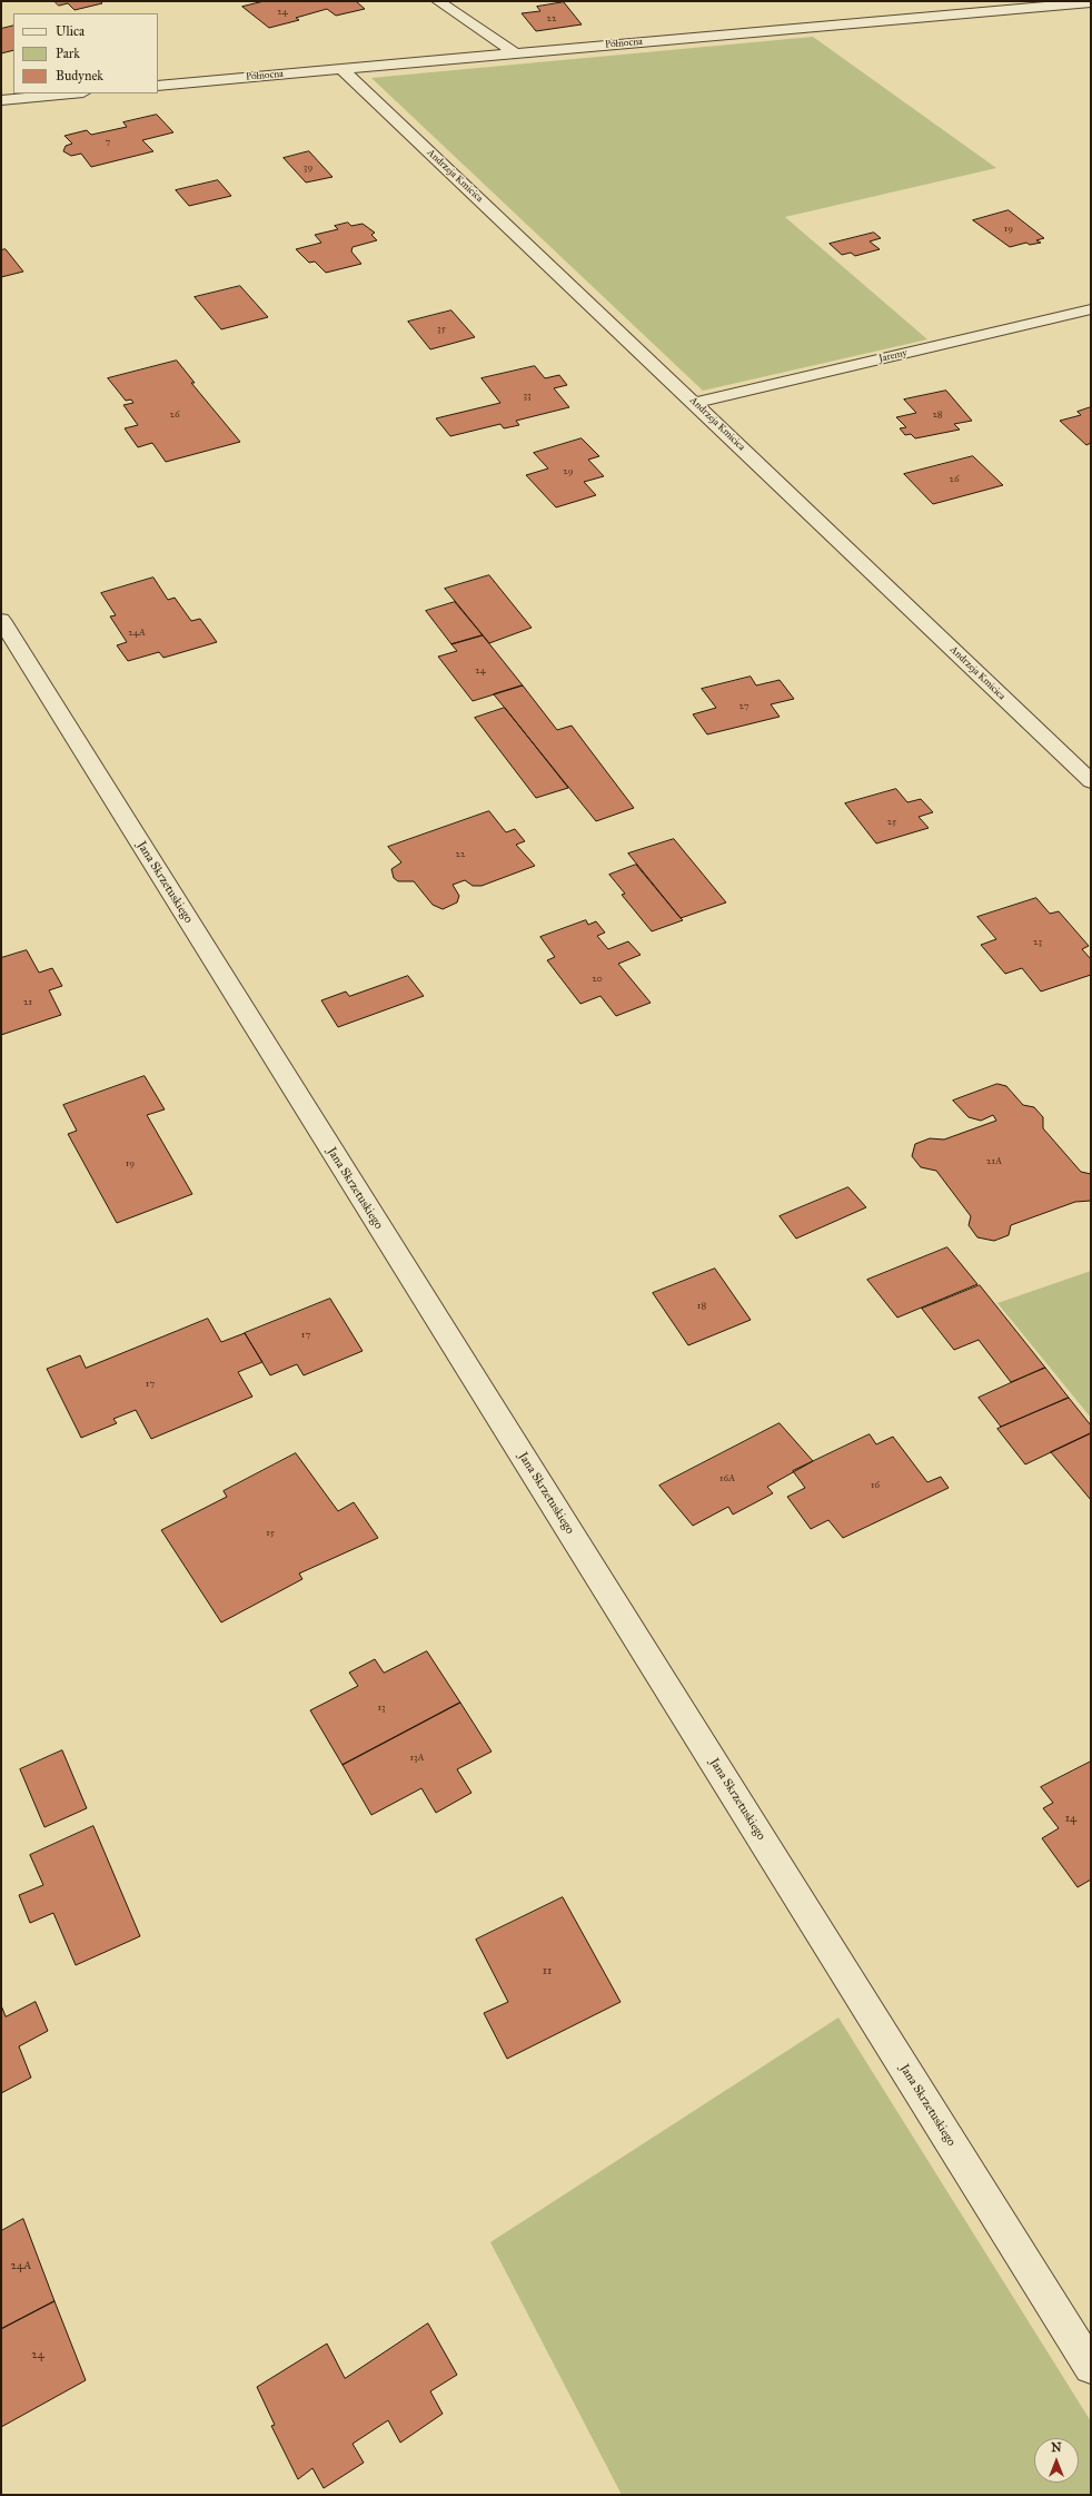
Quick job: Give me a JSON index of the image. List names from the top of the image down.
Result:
{
  "streets": {
    "street": [
      "Północna",
      "Andrzeja Kmicica",
      "Jaremy",
      "Jana Skrzetuskiego"
    ]
  },
  "crossings": [
    ["Północna", "Andrzeja Kmicica"],
    ["Andrzeja Kmicica", "Jaremy"]
  ],
  "house_numbers": [
    "24",
    "22",
    "7",
    "39",
    "19",
    "35",
    "33",
    "26",
    "28",
    "29",
    "26",
    "24A",
    "24",
    "27",
    "25",
    "22",
    "23",
    "20",
    "21",
    "21A",
    "19",
    "18",
    "17",
    "17",
    "16A",
    "16",
    "15",
    "13",
    "13A",
    "14",
    "11",
    "24A",
    "24"
  ],
  "legend": ["Ulica", "Park", "Budynek"],
  "north": "top"
}
